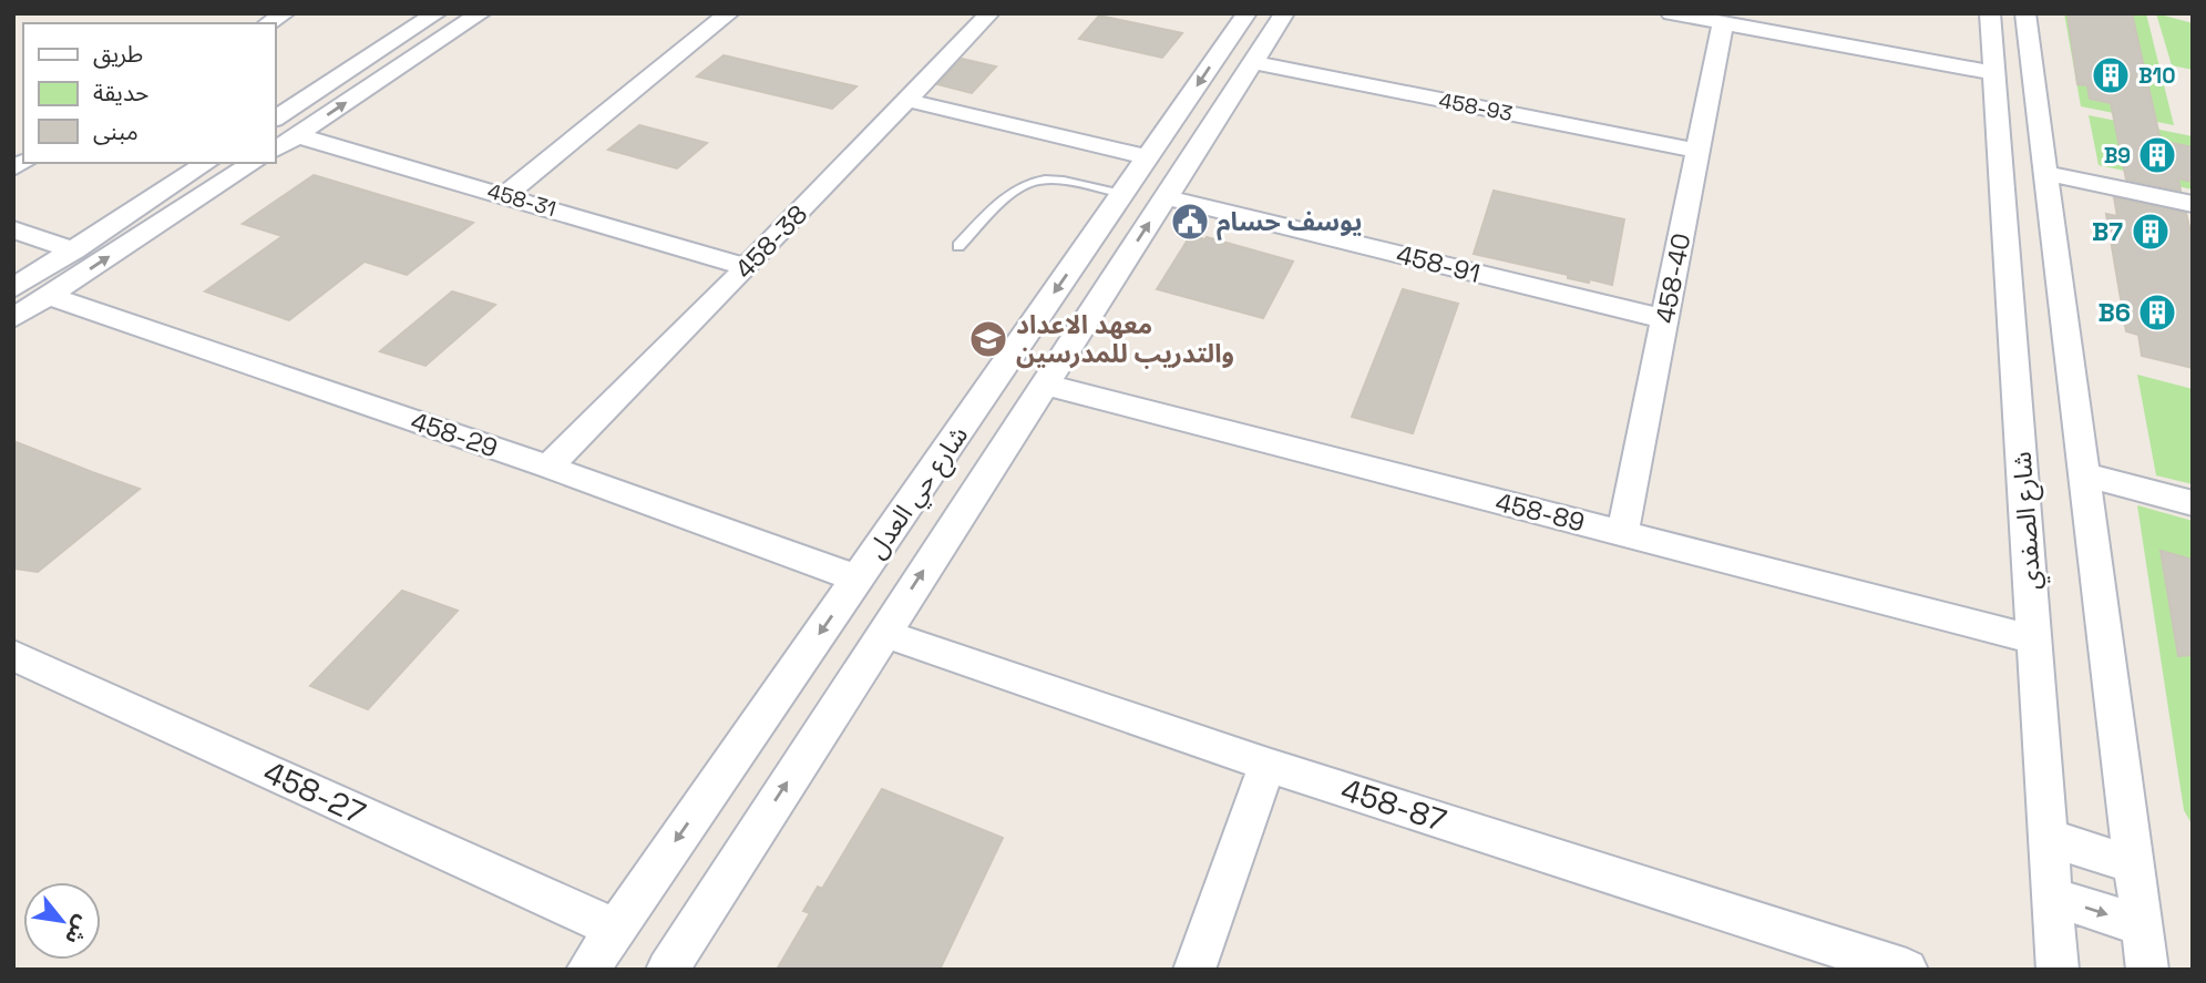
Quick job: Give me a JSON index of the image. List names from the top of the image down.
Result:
{
  "streets": {
    "street": [
      "458-93",
      "458-31",
      "458-38",
      "458-91",
      "458-40",
      "458-29",
      "شارع حي العدل",
      "458-89",
      "شارع الصفدي",
      "458-27",
      "458-87"
    ]
  },
  "crossings": [
    ["458-93", "458-40"],
    ["458-93", "شارع حي العدل"],
    ["458-31", "458-38"],
    ["458-38", "458-29"],
    ["458-91", "458-40"],
    ["458-91", "شارع حي العدل"],
    ["458-40", "458-89"],
    ["458-29", "شارع حي العدل"],
    ["شارع حي العدل", "458-89"],
    ["شارع حي العدل", "458-27"],
    ["شارع حي العدل", "458-87"],
    ["458-89", "شارع الصفدي"]
  ],
  "places": {
    "building": [
      "B10",
      "B9",
      "B7",
      "B6"
    ],
    "public building": ["يوسف حسام"],
    "school or university": ["معهد الاعداد والتدريب للمدرسين"]
  },
  "legend": ["طريق", "حديقة", "مبنى"],
  "north": "bottom right"
}
